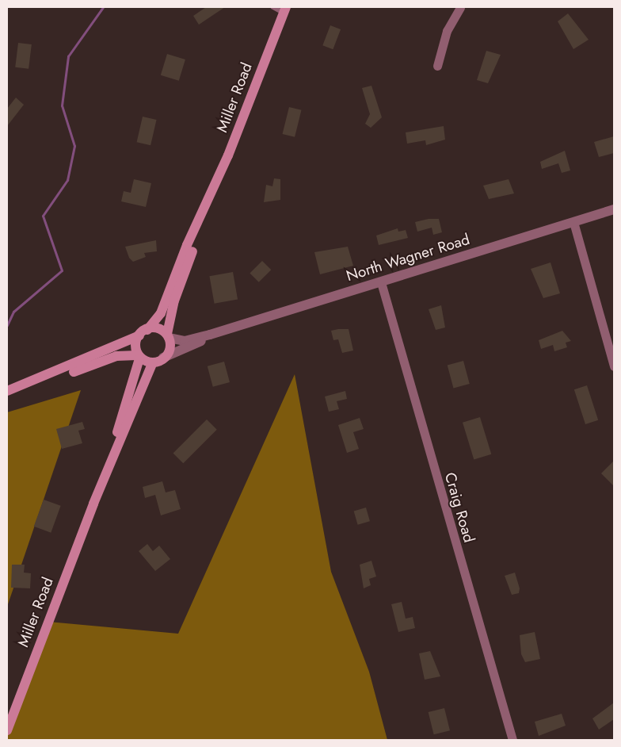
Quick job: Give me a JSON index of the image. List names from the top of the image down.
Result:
{
  "streets": {
    "main road": ["Miller Road"],
    "street": ["North Wagner Road", "Craig Road"]
  },
  "crossings": [
    ["Miller Road", "North Wagner Road"],
    ["North Wagner Road", "Craig Road"]
  ]
}
